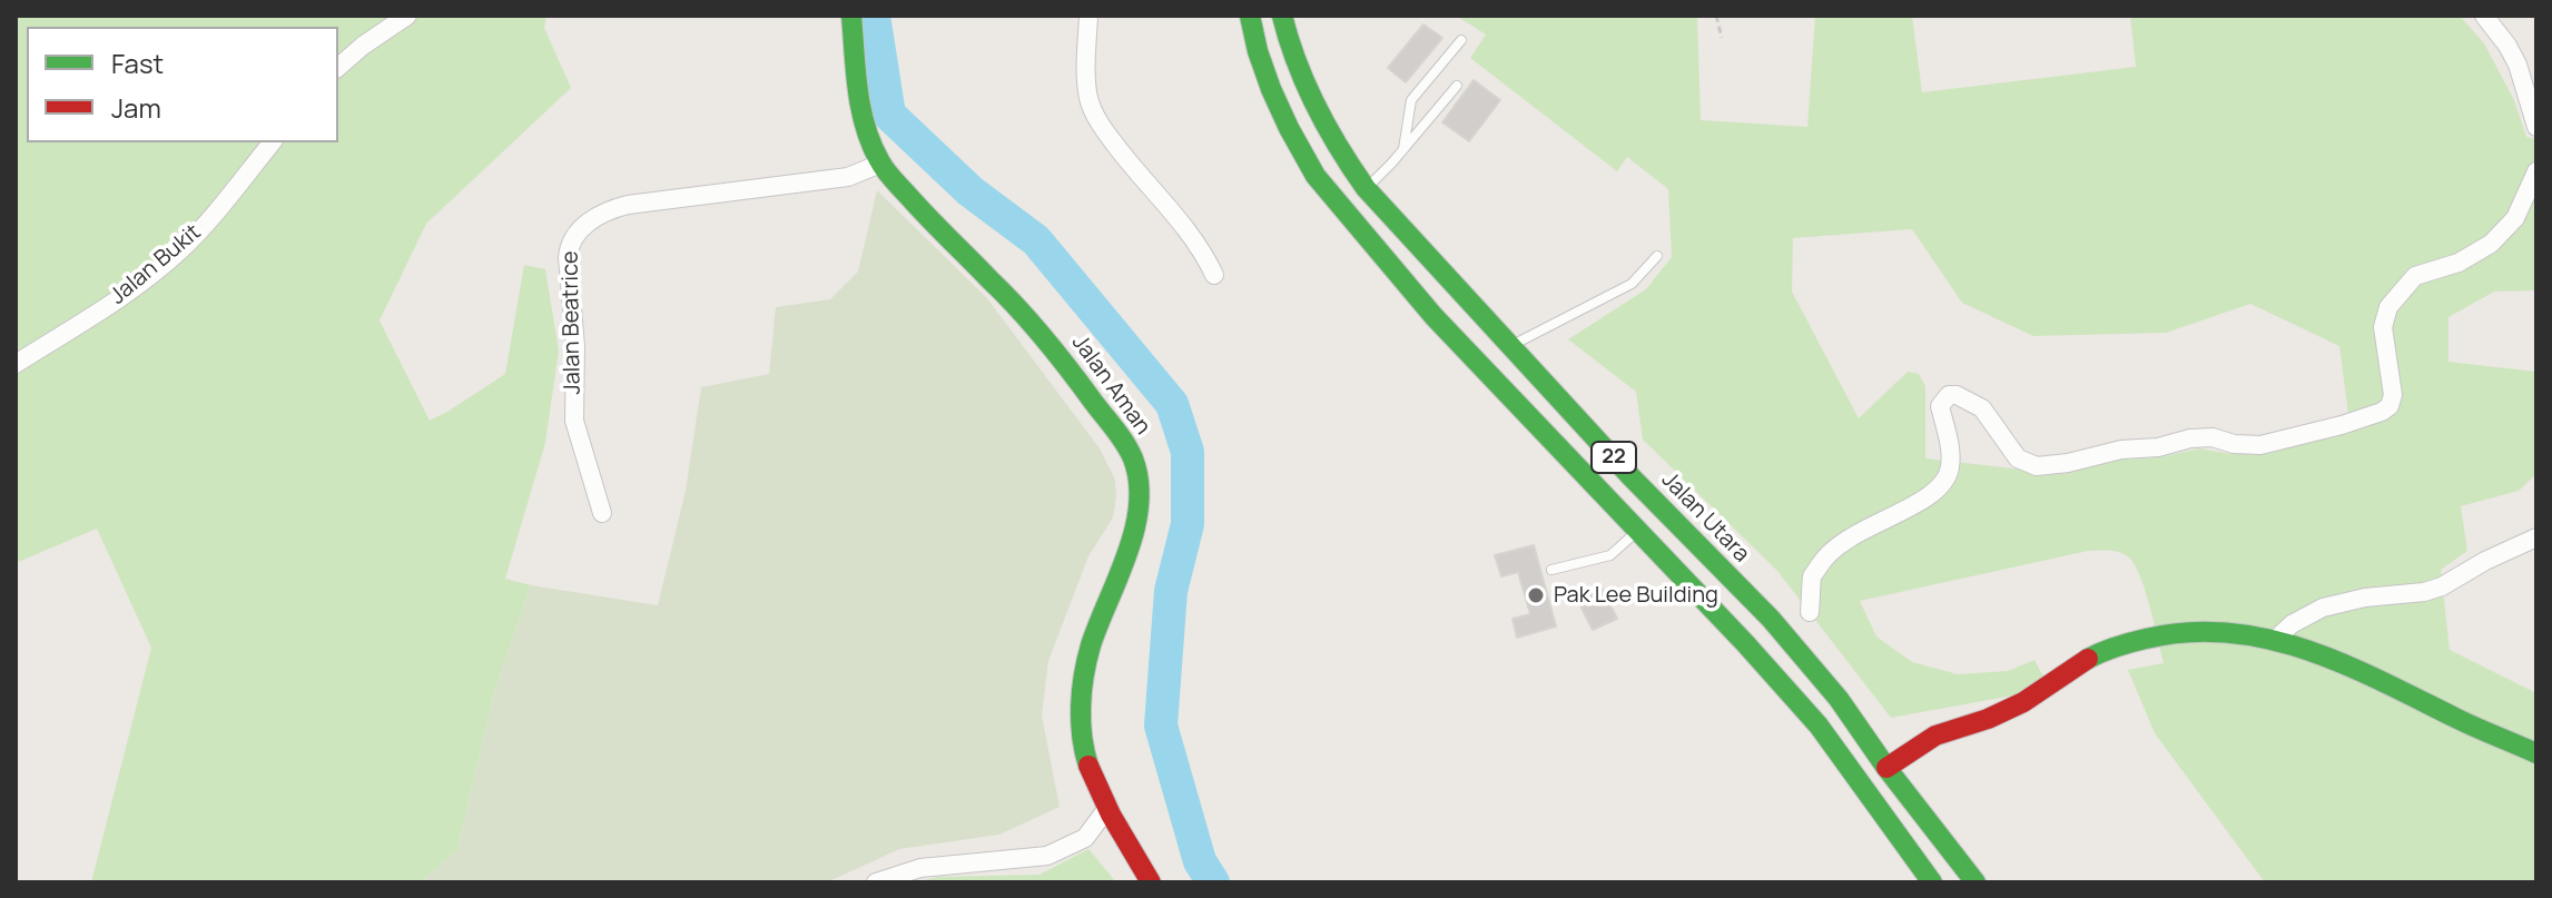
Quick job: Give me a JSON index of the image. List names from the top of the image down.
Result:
{
  "streets": {
    "main road": ["Jalan Aman", "22", "Jalan Utara"],
    "street": ["Jalan Bukit", "Jalan Beatrice"]
  },
  "crossings": [
    ["Jalan Beatrice", "Jalan Aman"]
  ],
  "places": ["Pak Lee Building"],
  "legend": ["Fast", "Jam"]
}
